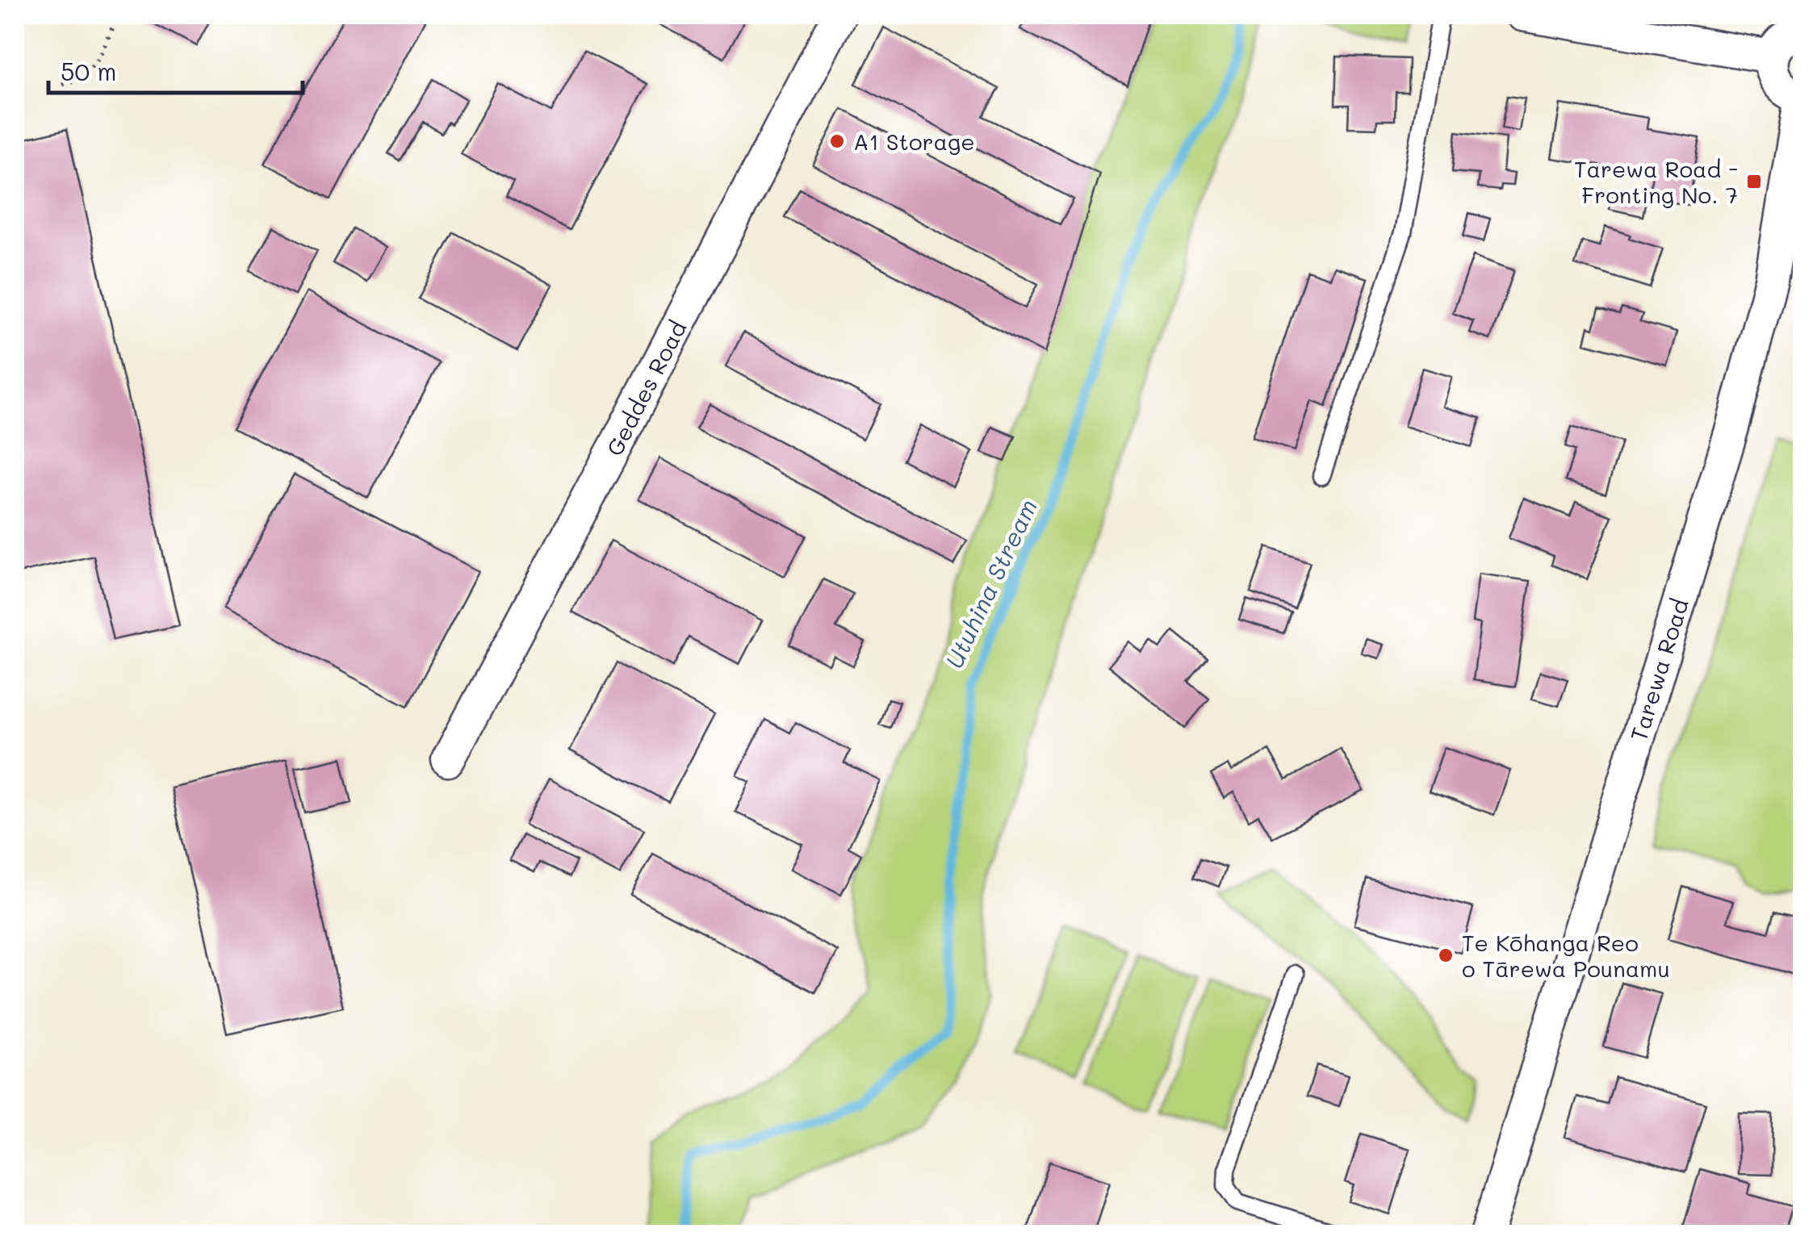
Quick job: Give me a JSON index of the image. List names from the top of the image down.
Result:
{
  "streets": {
    "street": ["Geddes Road", "Tarewa Road"]
  },
  "water": ["Utuhina Stream"],
  "places": {
    "other": ["A1 Storage", "Te Kōhanga Reo o Tārewa Pounamu"],
    "transit": ["Tarewa Road - Fronting No. 7"]
  },
  "scale_bar": "50 m"
}
